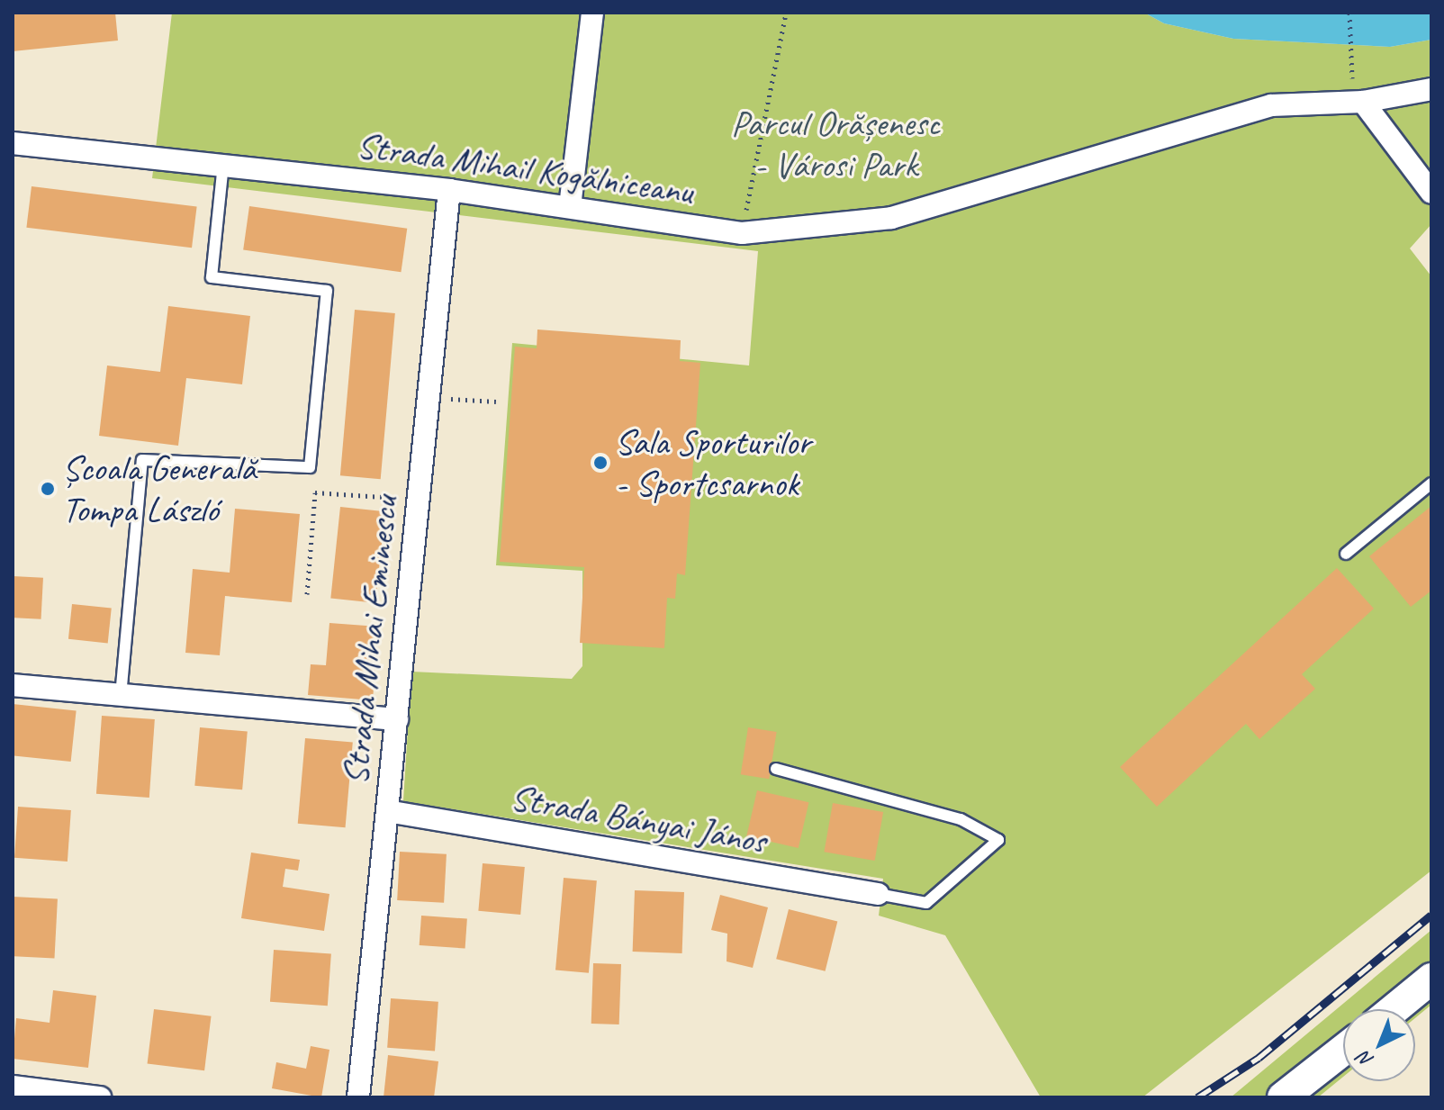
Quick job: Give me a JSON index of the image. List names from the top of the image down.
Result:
{
  "streets": {
    "street": ["Strada Mihail Kogălniceanu", "Strada Mihai Eminescu", "Strada Bányai János"]
  },
  "crossings": [
    ["Strada Mihail Kogălniceanu", "Strada Mihai Eminescu"],
    ["Strada Mihai Eminescu", "Strada Bányai János"]
  ],
  "parks": ["Parcul Orășenesc - Városi Park"],
  "places": ["Sala Sporturilor - Sportcsarnok", "Școala Generală Tompa László"],
  "north": "bottom left"
}
